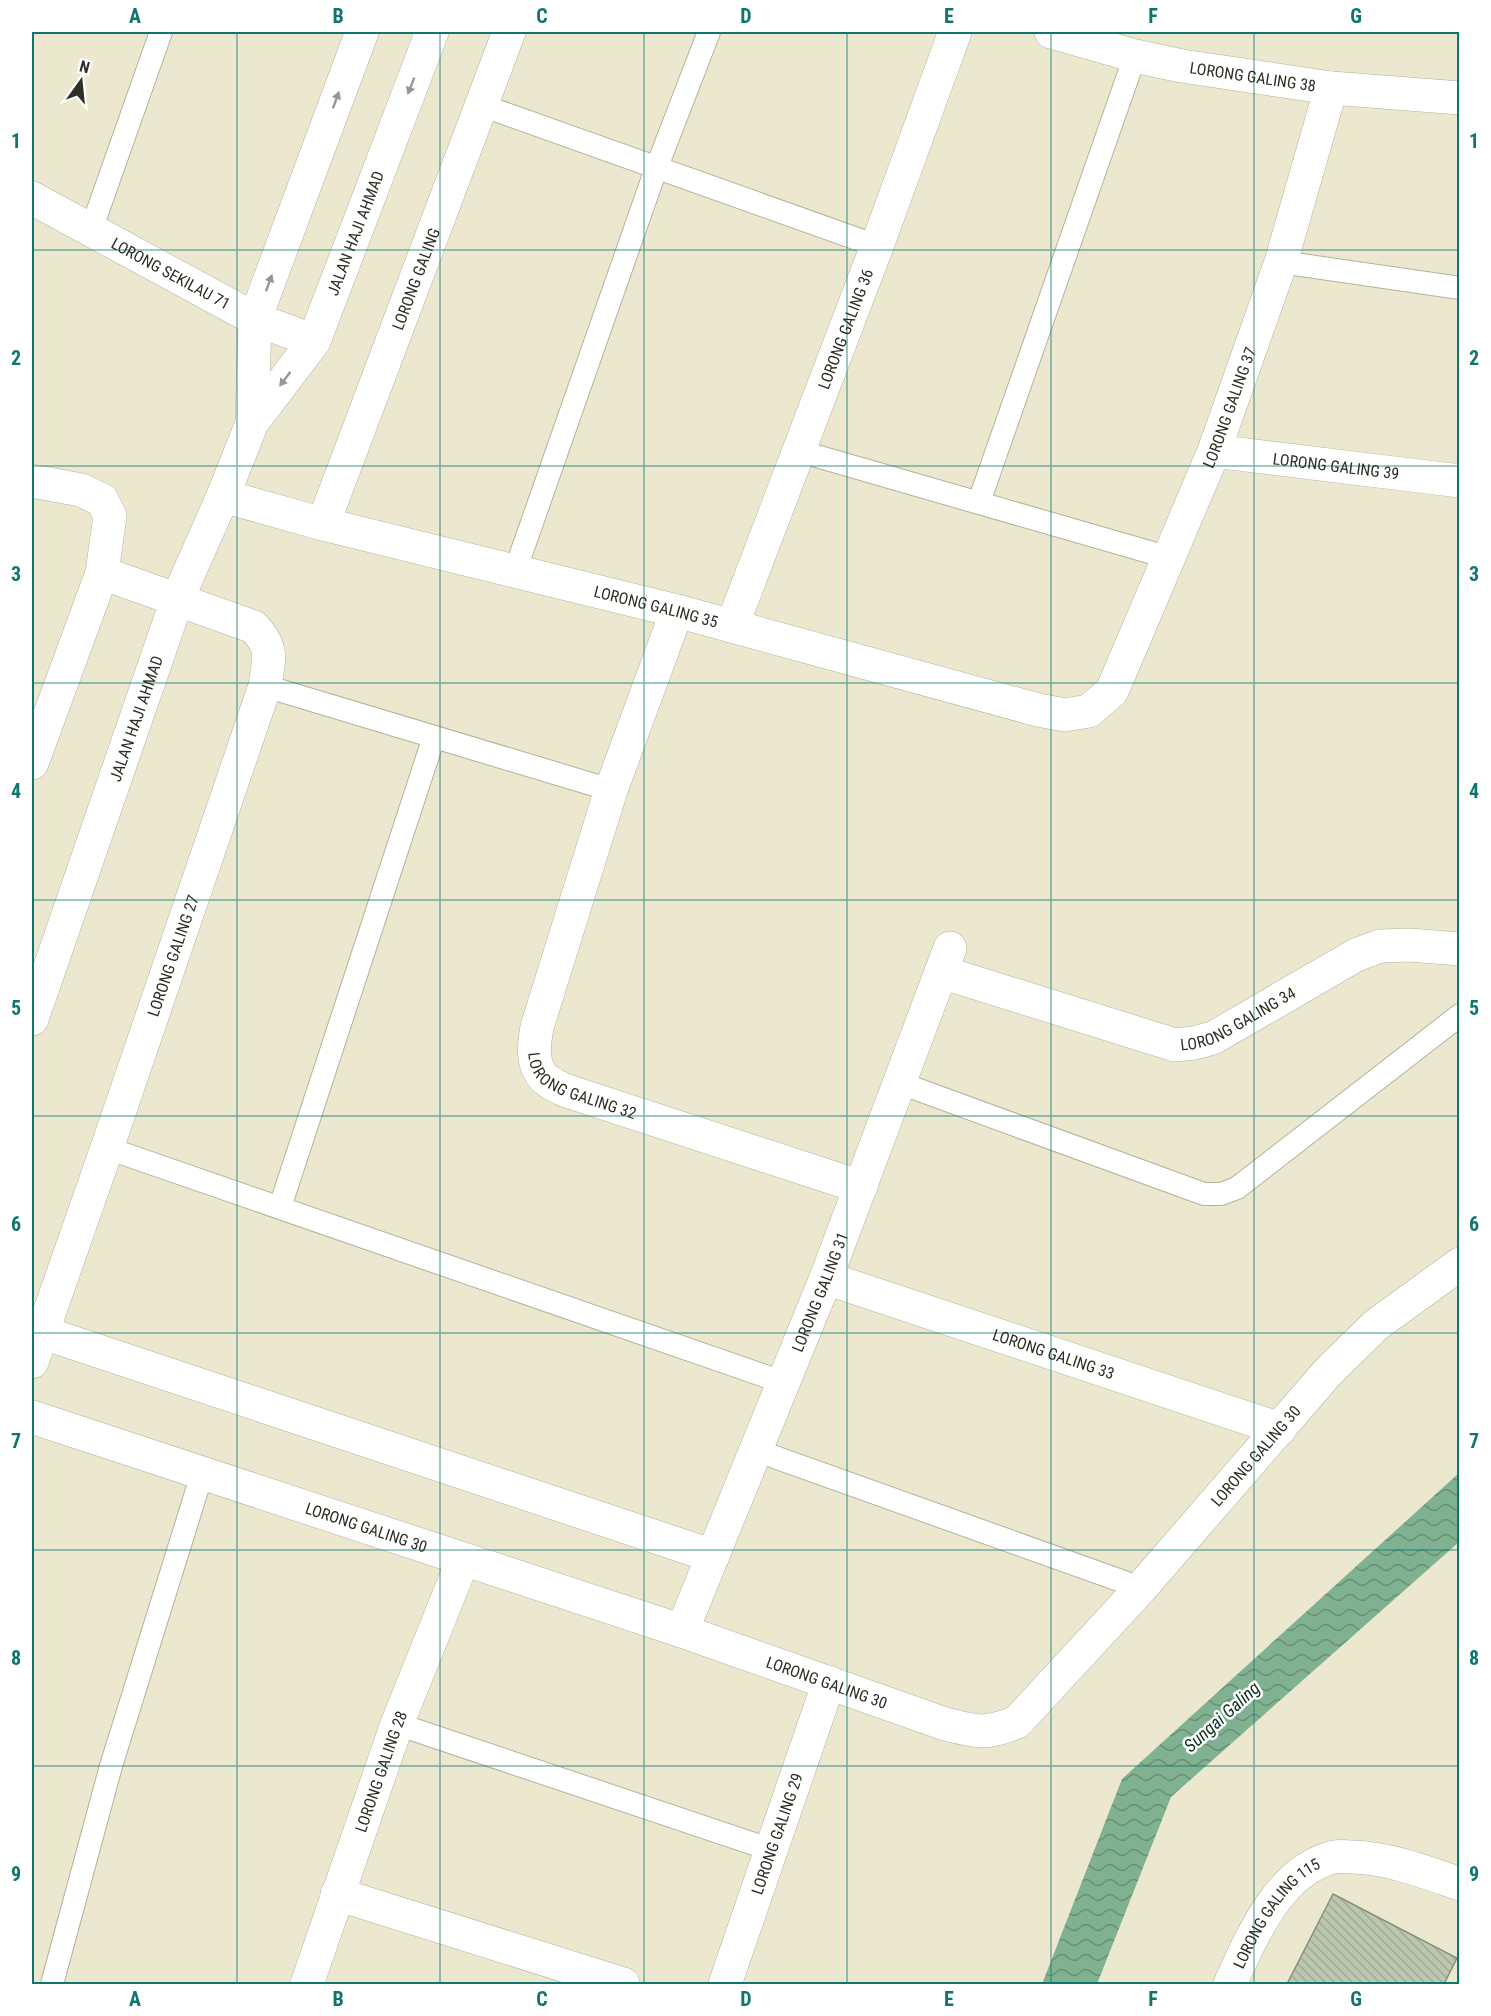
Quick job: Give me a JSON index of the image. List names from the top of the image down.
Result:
{
  "streets": {
    "street": [
      "LORONG GALING 38",
      "JALAN HAJI AHMAD",
      "LORONG SEKILAU 71",
      "LORONG GALING",
      "LORONG GALING 36",
      "LORONG GALING 37",
      "LORONG GALING 39",
      "LORONG GALING 35",
      "LORONG GALING 27",
      "LORONG GALING 34",
      "LORONG GALING 32",
      "LORONG GALING 31",
      "LORONG GALING 33",
      "LORONG GALING 30",
      "LORONG GALING 28",
      "LORONG GALING 29",
      "LORONG GALING 115"
    ]
  },
  "crossings": [
    ["LORONG GALING 38", "LORONG GALING 37"],
    ["JALAN HAJI AHMAD", "LORONG SEKILAU 71"],
    ["JALAN HAJI AHMAD", "LORONG GALING 35"],
    ["JALAN HAJI AHMAD", "LORONG GALING 27"],
    ["LORONG GALING", "LORONG GALING 35"],
    ["LORONG GALING 36", "LORONG GALING 35"],
    ["LORONG GALING 37", "LORONG GALING 39"],
    ["LORONG GALING 37", "LORONG GALING 35"],
    ["LORONG GALING 35", "LORONG GALING 32"],
    ["LORONG GALING 34", "LORONG GALING 31"],
    ["LORONG GALING 32", "LORONG GALING 31"],
    ["LORONG GALING 31", "LORONG GALING 33"],
    ["LORONG GALING 31", "LORONG GALING 30"],
    ["LORONG GALING 33", "LORONG GALING 30"],
    ["LORONG GALING 30", "LORONG GALING 28"],
    ["LORONG GALING 30", "LORONG GALING 29"]
  ],
  "water": ["Sungai Galing"],
  "north": "top",
  "grid": {
    "columns": [
      "A",
      "B",
      "C",
      "D",
      "E",
      "F",
      "G"
    ],
    "rows": [
      "1",
      "2",
      "3",
      "4",
      "5",
      "6",
      "7",
      "8",
      "9"
    ]
  }
}
